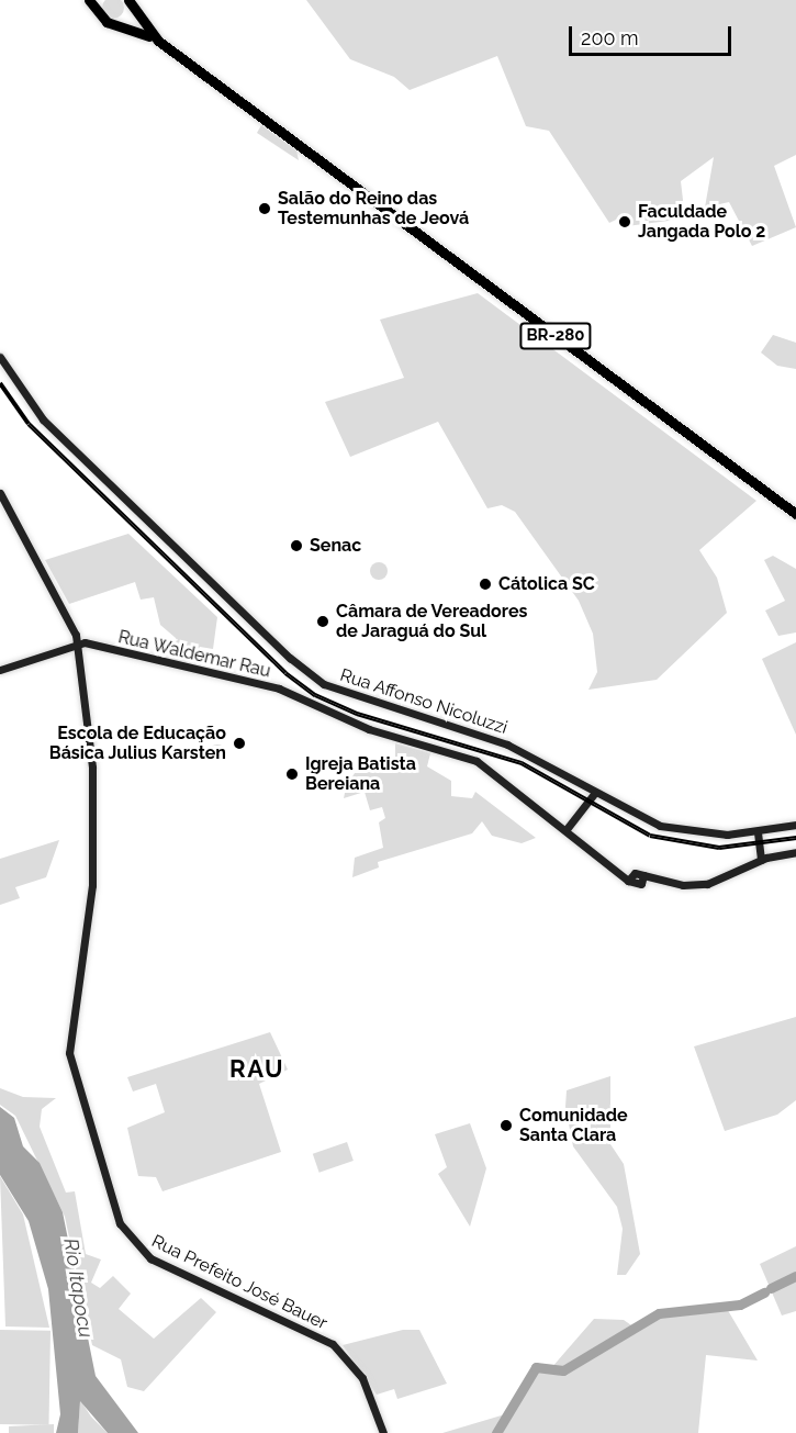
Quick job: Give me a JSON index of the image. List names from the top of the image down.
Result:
{
  "streets": {
    "highway": ["BR-280"],
    "street": ["Rua Waldemar Rau", "Rua Affonso Nicoluzzi", "Rua Prefeito José Bauer"]
  },
  "crossings": [
    ["Rua Waldemar Rau", "Rua Prefeito José Bauer"]
  ],
  "districts": ["RAU"],
  "water": ["Rio Itapocu"],
  "places": [
    "Salão do Reino das Testemunhas de Jeová",
    "Faculdade Jangada Polo 2",
    "Senac",
    "Cátolica SC",
    "Câmara de Vereadores de Jaraguá do Sul",
    "Escola de Educação Básica Julius Karsten",
    "Igreja Batista Bereiana",
    "Comunidade Santa Clara"
  ],
  "scale_bar": "200 m"
}
